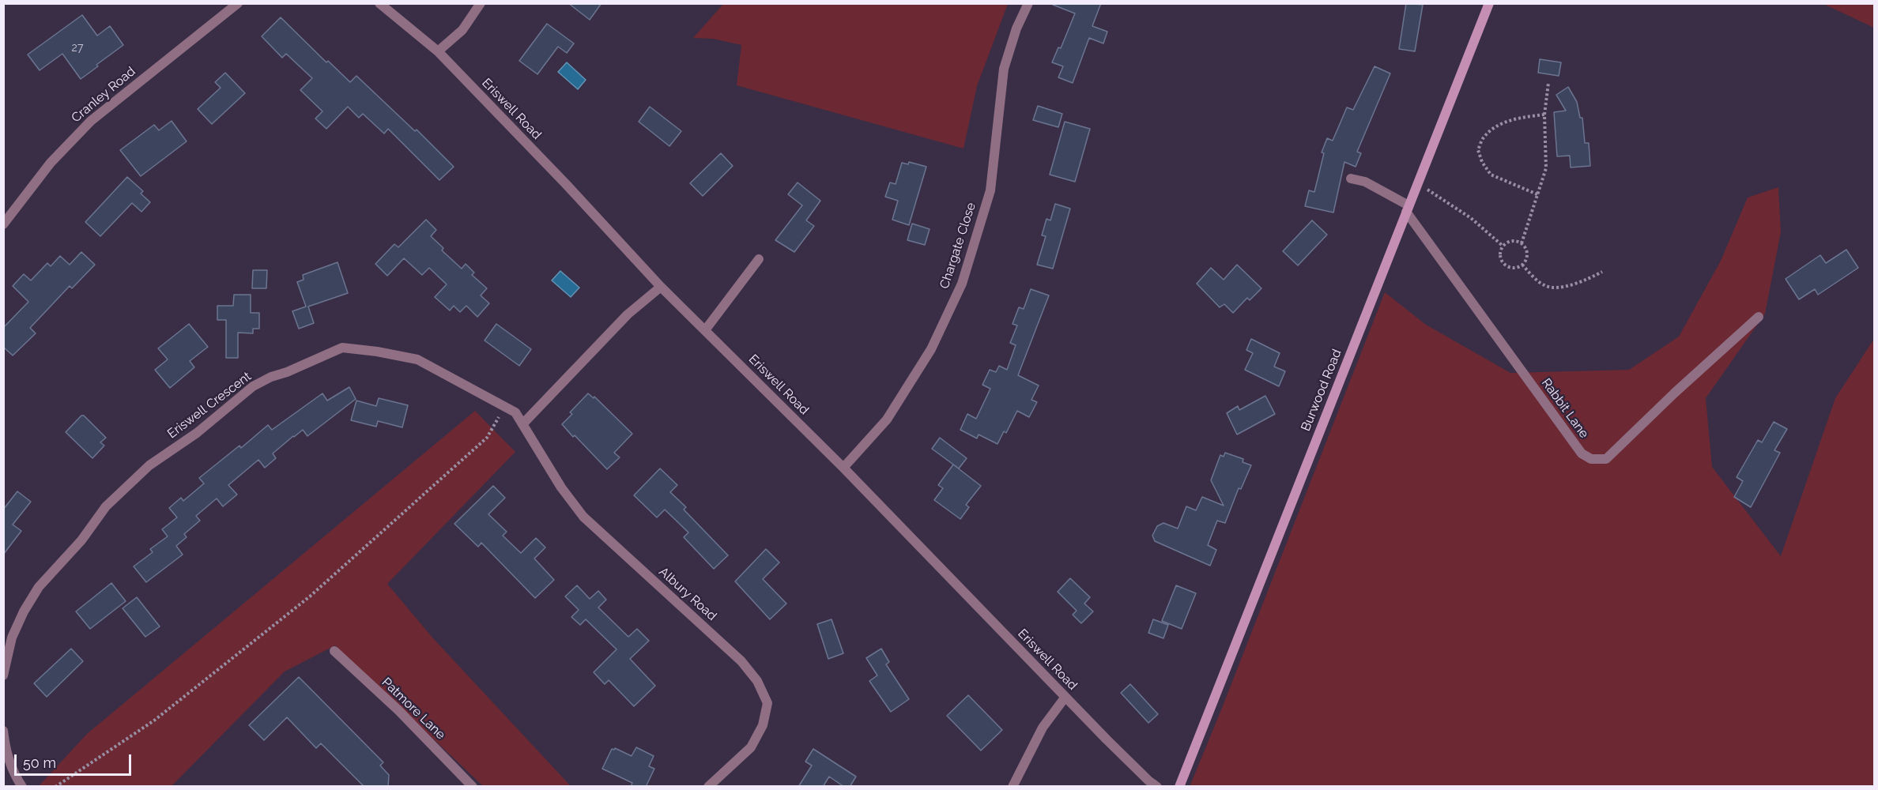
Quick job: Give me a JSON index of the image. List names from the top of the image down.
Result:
{
  "streets": {
    "street": [
      "Cranley Road",
      "Eriswell Road",
      "Chargate Close",
      "Burwood Road",
      "Eriswell Crescent",
      "Rabbit Lane",
      "Albury Road",
      "Patmore Lane"
    ]
  },
  "crossings": [
    ["Eriswell Road", "Chargate Close"],
    ["Burwood Road", "Rabbit Lane"],
    ["Eriswell Crescent", "Albury Road"]
  ],
  "house_numbers": ["27"],
  "scale_bar": "50 m"
}
